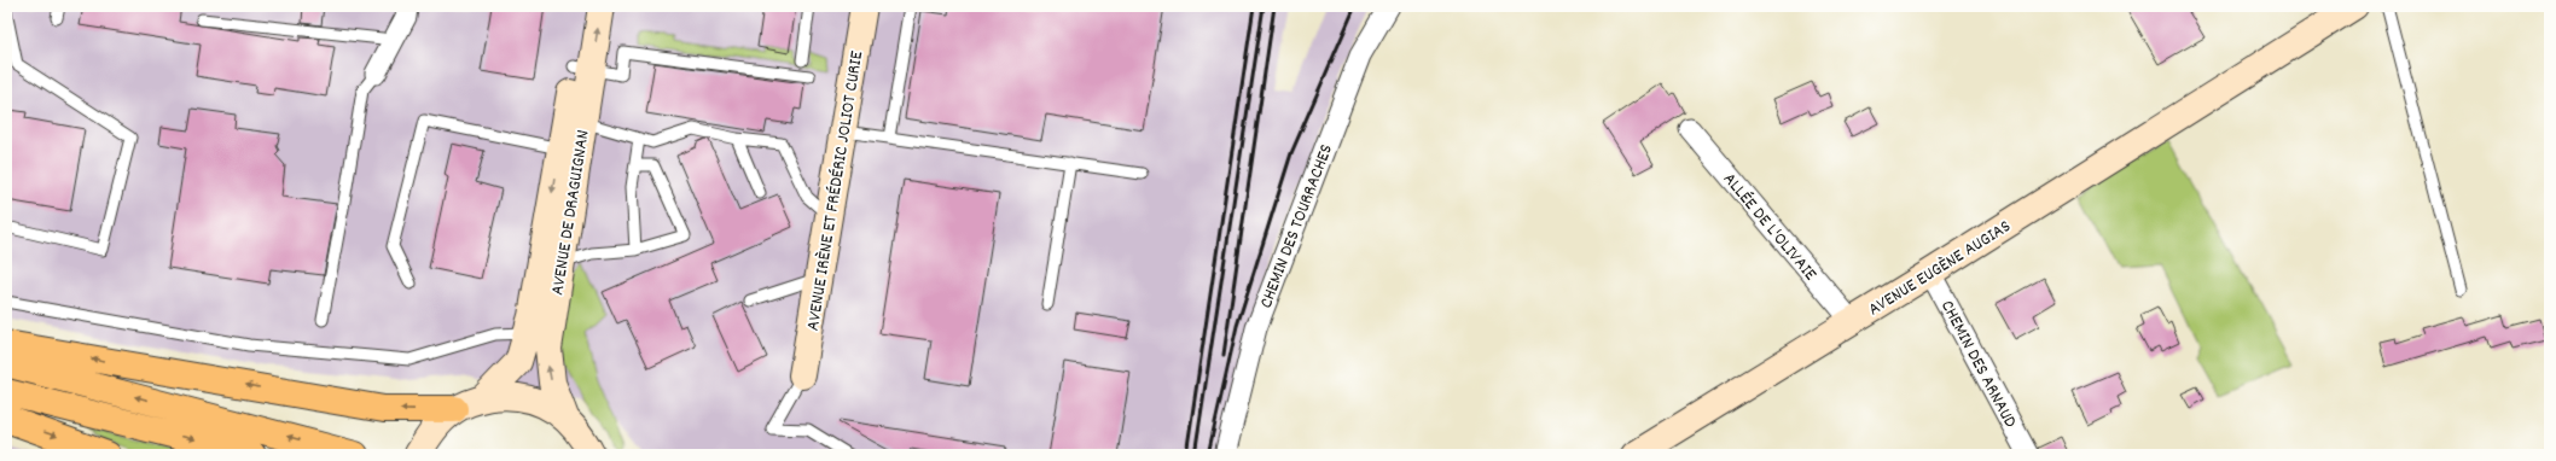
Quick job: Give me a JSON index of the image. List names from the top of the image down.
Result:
{
  "streets": {
    "main road": ["AVENUE IRÈNE ET FRÉDÉRIC JOLIOT CURIE", "AVENUE DE DRAGUIGNAN", "AVENUE EUGÈNE AUGIAS"],
    "street": ["CHEMIN DES TOURRACHES", "ALLÉE DE L'OLIVAIE", "CHEMIN DES ARNAUD"]
  },
  "crossings": [
    ["ALLÉE DE L'OLIVAIE", "AVENUE EUGÈNE AUGIAS"],
    ["AVENUE EUGÈNE AUGIAS", "CHEMIN DES ARNAUD"]
  ]
}
